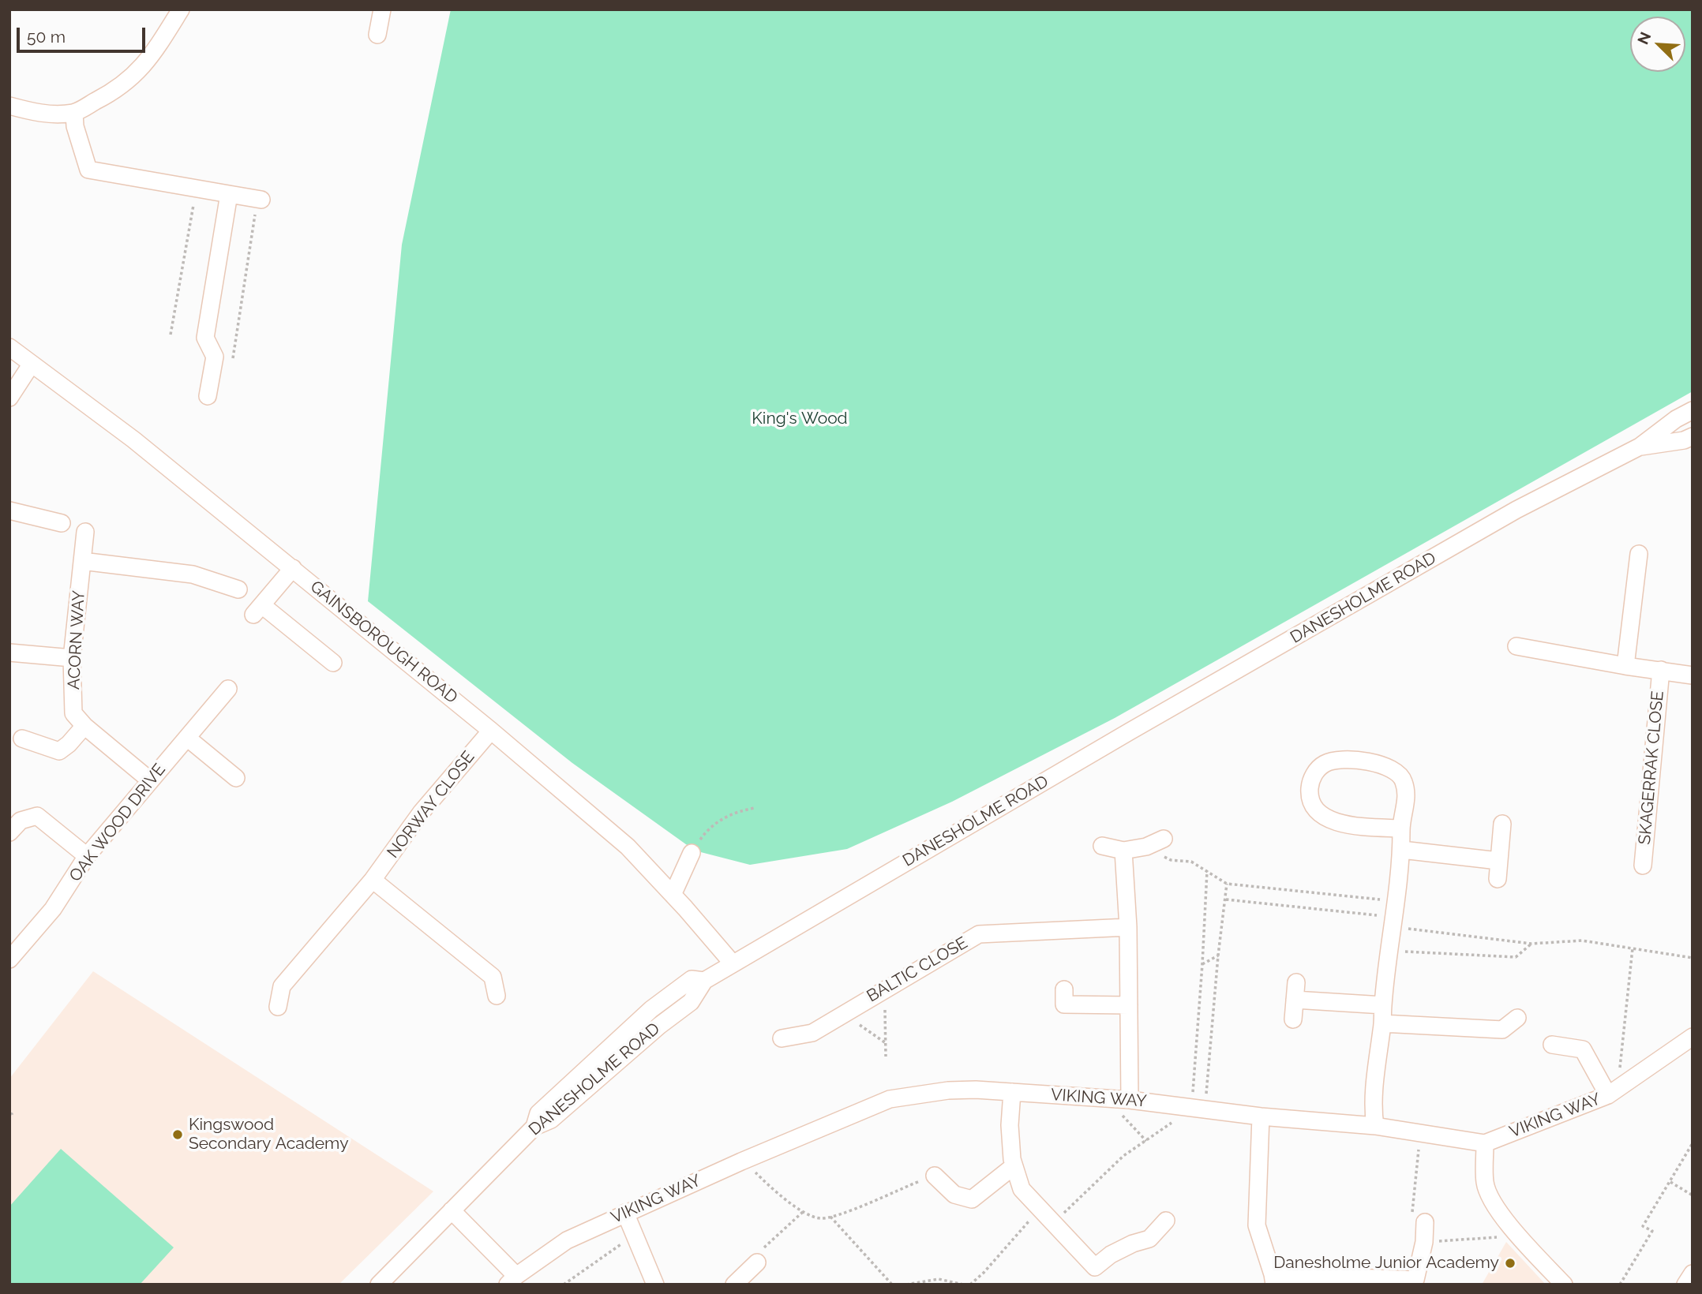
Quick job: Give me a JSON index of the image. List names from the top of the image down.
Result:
{
  "streets": {
    "street": [
      "DANESHOLME ROAD",
      "ACORN WAY",
      "GAINSBOROUGH ROAD",
      "SKAGERRAK CLOSE",
      "NORWAY CLOSE",
      "OAK WOOD DRIVE",
      "BALTIC CLOSE",
      "VIKING WAY"
    ]
  },
  "crossings": [
    ["DANESHOLME ROAD", "GAINSBOROUGH ROAD"],
    ["DANESHOLME ROAD", "VIKING WAY"],
    ["ACORN WAY", "OAK WOOD DRIVE"],
    ["GAINSBOROUGH ROAD", "NORWAY CLOSE"]
  ],
  "parks": ["King's Wood"],
  "places": ["Kingswood Secondary Academy", "Danesholme Junior Academy"],
  "scale_bar": "50 m",
  "north": "top left"
}
